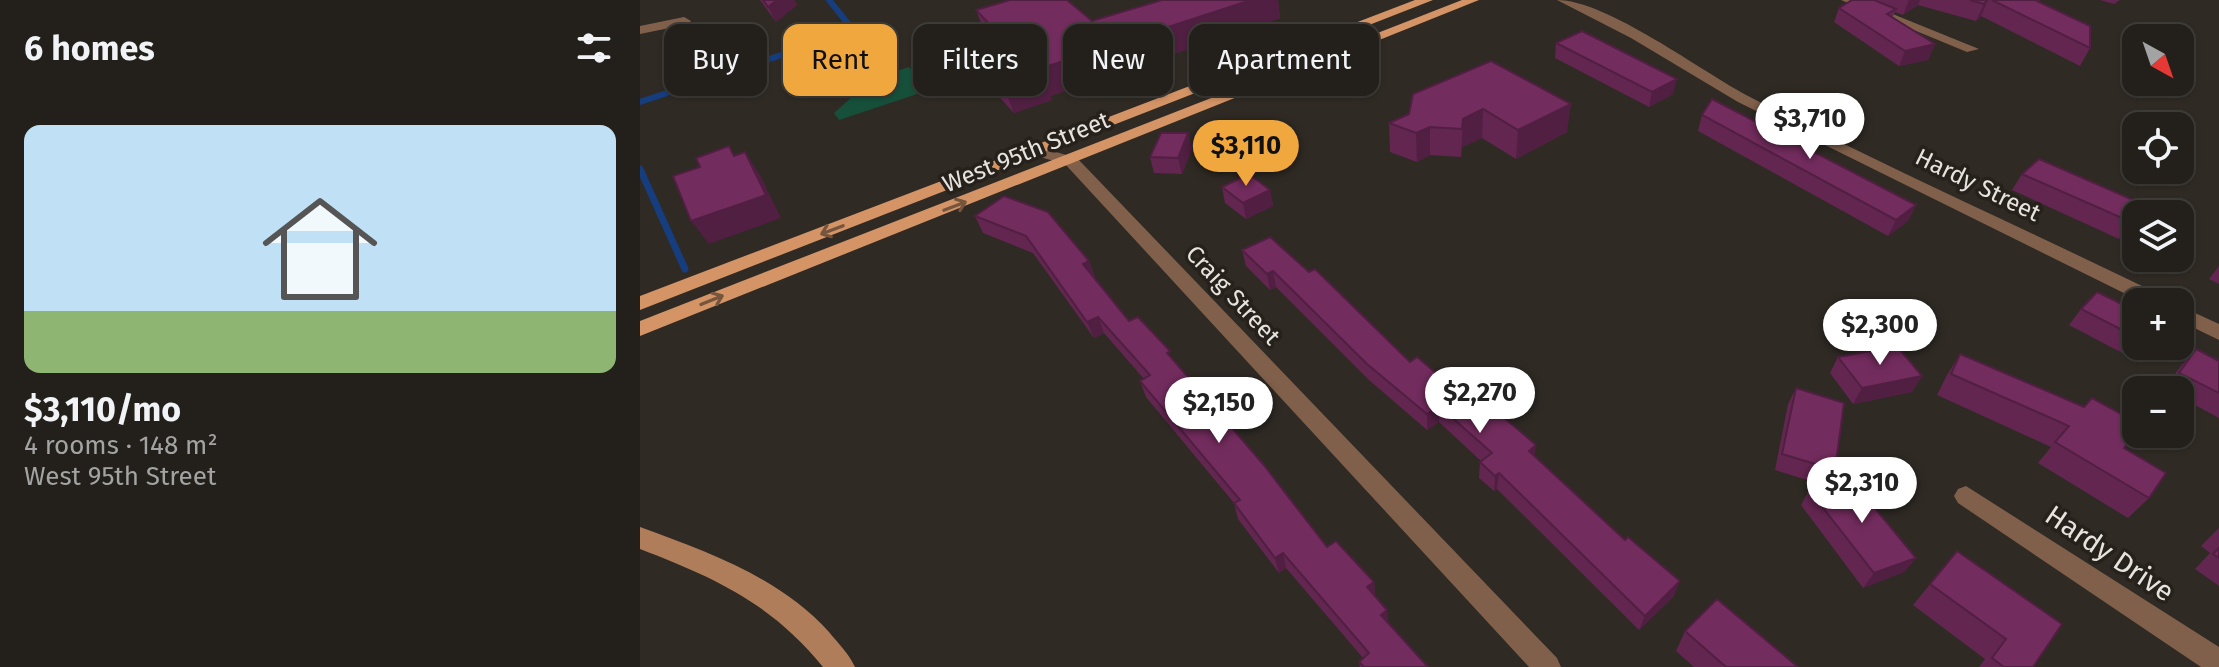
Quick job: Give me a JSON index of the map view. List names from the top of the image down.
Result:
{
  "streets": {
    "main road": ["West 95th Street"],
    "street": ["Hardy Street", "Craig Street", "Hardy Drive"]
  },
  "crossings": [
    ["West 95th Street", "Craig Street"]
  ],
  "north": "bottom right",
  "page": {
    "heading": "6 homes",
    "map_buttons": ["+", "−"],
    "chip": [
      "Buy",
      "Rent",
      "Filters",
      "New",
      "Apartment"
    ],
    "price": [
      "$3,710",
      "$3,110",
      "$2,300",
      "$2,270",
      "$2,150",
      "$2,310"
    ],
    "list": [
      {
        "name": "$3,110/mo",
        "note": "4 rooms · 148 m² · West 95th Street"
      }
    ]
  }
}
